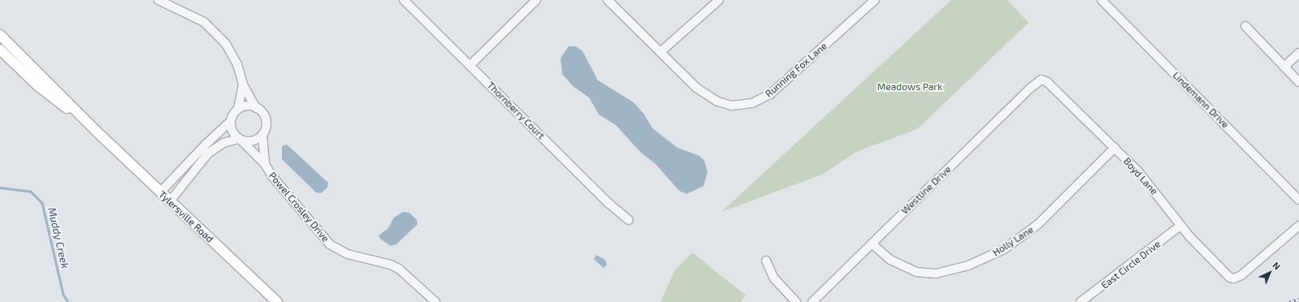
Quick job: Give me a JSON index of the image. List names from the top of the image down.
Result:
{
  "streets": {
    "main road": ["Tylersville Road"],
    "street": [
      "Running Fox Lane",
      "Lindemann Drive",
      "Thornberry Court",
      "Boyd Lane",
      "Westline Drive",
      "Powel Crosley Drive",
      "Holly Lane",
      "East Circle Drive"
    ]
  },
  "crossings": [
    ["Boyd Lane", "Westline Drive"],
    ["Boyd Lane", "Holly Lane"],
    ["Boyd Lane", "East Circle Drive"],
    ["Westline Drive", "Holly Lane"]
  ],
  "water": ["Muddy Creek"],
  "parks": ["Meadows Park"],
  "north": "top right"
}
